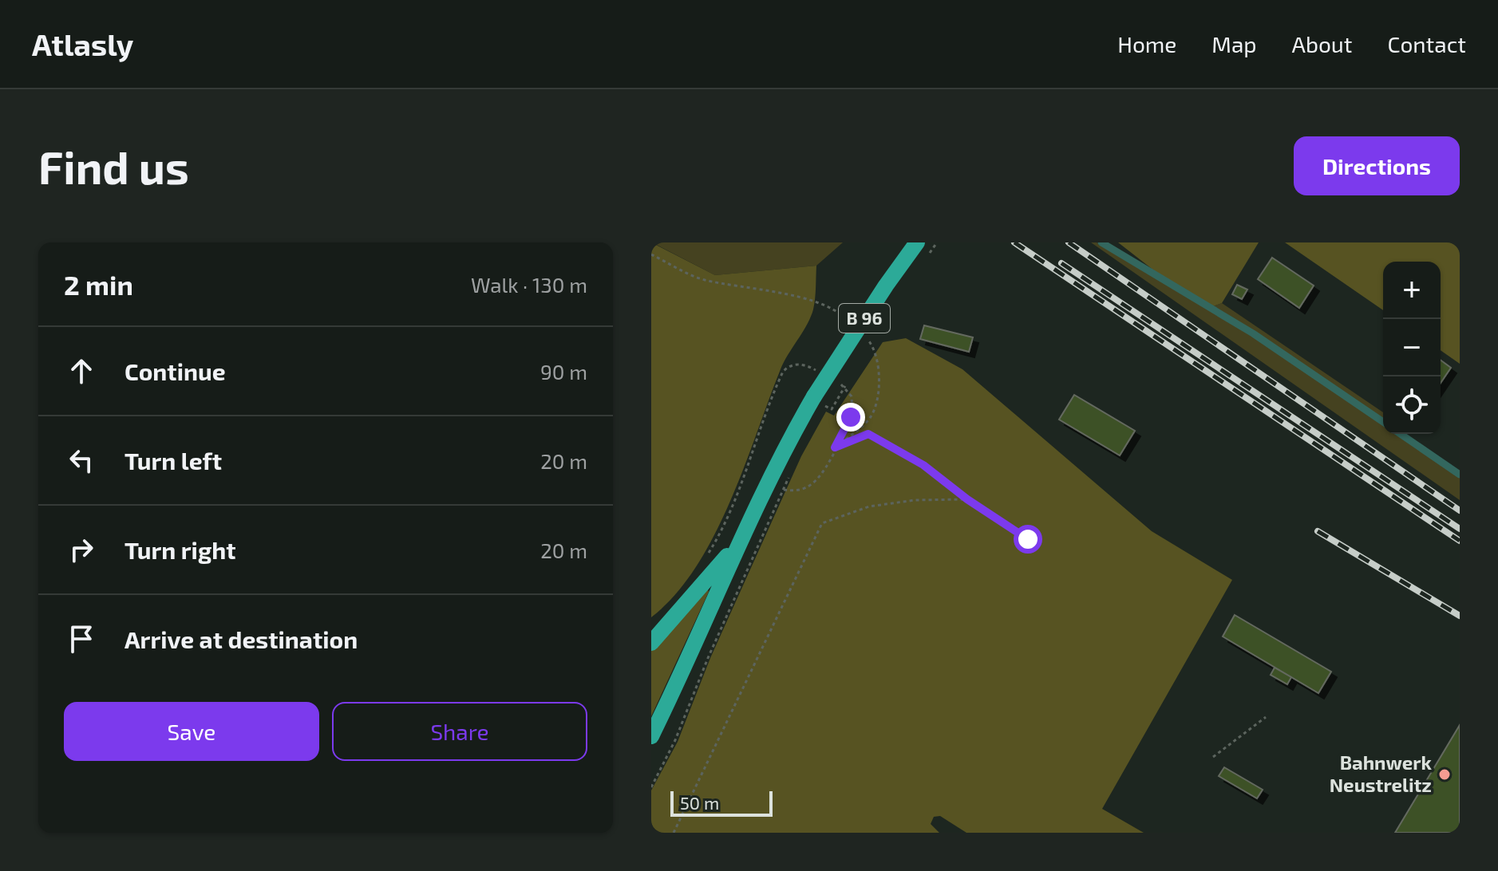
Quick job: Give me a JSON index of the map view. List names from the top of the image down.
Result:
{
  "streets": {
    "main road": ["B 96"]
  },
  "places": ["Bahnwerk Neustrelitz"],
  "scale_bar": "50 m",
  "page": {
    "header": "Atlasly",
    "nav": [
      "Home",
      "Map",
      "About",
      "Contact"
    ],
    "buttons": [
      "Directions",
      ["Save", "Share"]
    ],
    "title": "Find us",
    "heading": ["2 min", "Walk · 130 m"],
    "map_buttons": ["+", "−"],
    "list": [
      ["Continue", "90 m"],
      ["Turn left", "20 m"],
      ["Turn right", "20 m"],
      "Arrive at destination"
    ],
    "scale": "50 m"
  }
}
